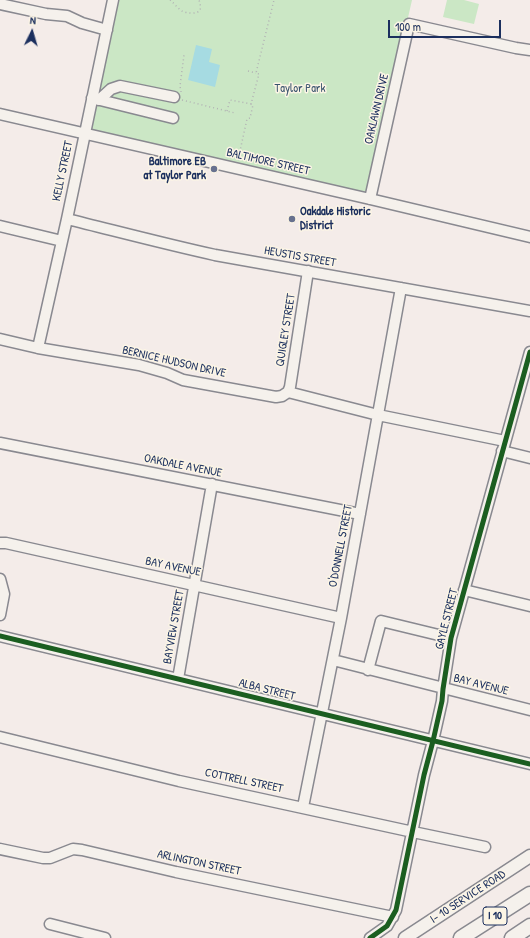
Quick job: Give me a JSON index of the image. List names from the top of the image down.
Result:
{
  "streets": {
    "highway": ["I 10"],
    "main road": ["I- 10 SERVICE ROAD"],
    "street": [
      "OAKLAWN DRIVE",
      "BALTIMORE STREET",
      "KELLY STREET",
      "HEUSTIS STREET",
      "QUIGLEY STREET",
      "BERNICE HUDSON DRIVE",
      "OAKDALE AVENUE",
      "O'DONNELL STREET",
      "BAY AVENUE",
      "GAYLE STREET",
      "BAYVIEW STREET",
      "ALBA STREET",
      "COTTRELL STREET",
      "ARLINGTON STREET"
    ]
  },
  "crossings": [
    ["OAKLAWN DRIVE", "BALTIMORE STREET"],
    ["BALTIMORE STREET", "KELLY STREET"],
    ["KELLY STREET", "HEUSTIS STREET"],
    ["KELLY STREET", "BERNICE HUDSON DRIVE"],
    ["HEUSTIS STREET", "QUIGLEY STREET"],
    ["HEUSTIS STREET", "O'DONNELL STREET"],
    ["QUIGLEY STREET", "BERNICE HUDSON DRIVE"],
    ["BERNICE HUDSON DRIVE", "O'DONNELL STREET"],
    ["BERNICE HUDSON DRIVE", "GAYLE STREET"],
    ["OAKDALE AVENUE", "O'DONNELL STREET"],
    ["OAKDALE AVENUE", "BAYVIEW STREET"],
    ["O'DONNELL STREET", "BAY AVENUE"],
    ["O'DONNELL STREET", "ALBA STREET"],
    ["O'DONNELL STREET", "COTTRELL STREET"],
    ["BAY AVENUE", "GAYLE STREET"],
    ["BAY AVENUE", "BAYVIEW STREET"],
    ["GAYLE STREET", "ALBA STREET"],
    ["GAYLE STREET", "COTTRELL STREET"],
    ["GAYLE STREET", "ARLINGTON STREET"],
    ["BAYVIEW STREET", "ALBA STREET"]
  ],
  "parks": ["Taylor Park"],
  "places": ["Baltimore EB at Taylor Park", "Oakdale Historic District"],
  "scale_bar": "100 m",
  "north": "top"
}
